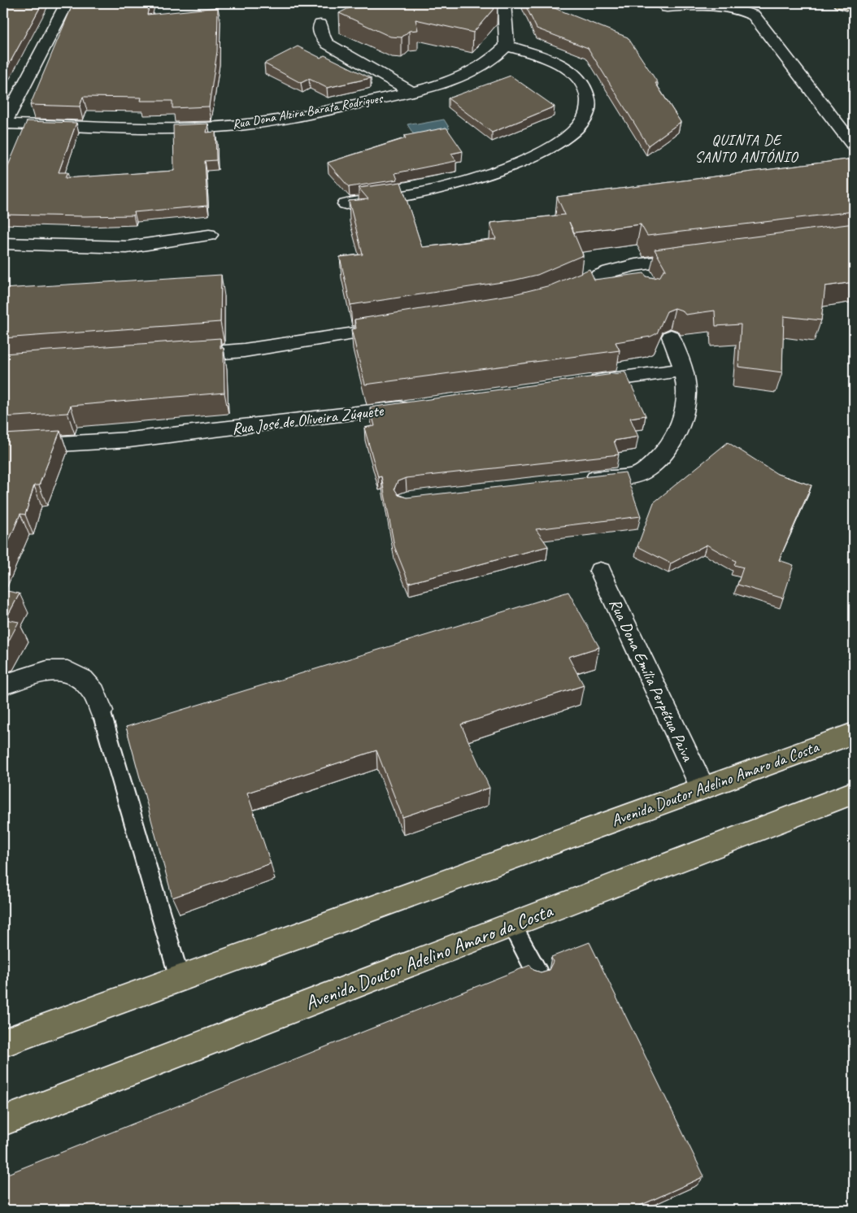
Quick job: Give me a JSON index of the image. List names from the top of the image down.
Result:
{
  "streets": {
    "main road": ["Avenida Doutor Adelino Amaro da Costa"],
    "street": ["Rua Dona Alzira Barata Rodrigues", "Rua José de Oliveira Zúquete", "Rua Dona Emília Perpétua Paiva"]
  },
  "crossings": [
    ["Rua Dona Emília Perpétua Paiva", "Avenida Doutor Adelino Amaro da Costa"]
  ],
  "districts": ["QUINTA DE SANTO ANTÓNIO"]
}
